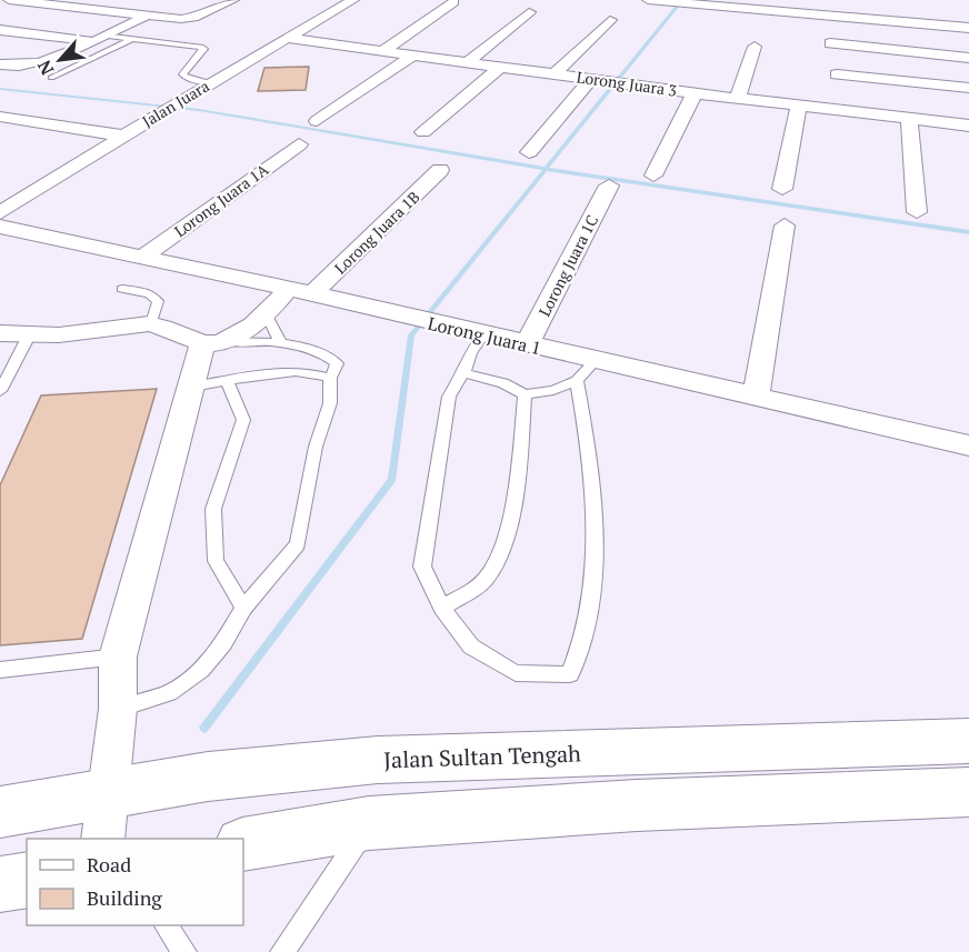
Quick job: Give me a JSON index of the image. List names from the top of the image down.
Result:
{
  "streets": {
    "main road": ["Jalan Sultan Tengah"],
    "street": [
      "Lorong Juara 3",
      "Jalan Juara",
      "Lorong Juara 1A",
      "Lorong Juara 1B",
      "Lorong Juara 1C",
      "Lorong Juara 1"
    ]
  },
  "crossings": [
    ["Lorong Juara 3", "Jalan Juara"],
    ["Lorong Juara 1A", "Lorong Juara 1"],
    ["Lorong Juara 1B", "Lorong Juara 1"],
    ["Lorong Juara 1C", "Lorong Juara 1"]
  ],
  "legend": ["Road", "Building"],
  "north": "bottom left"
}
